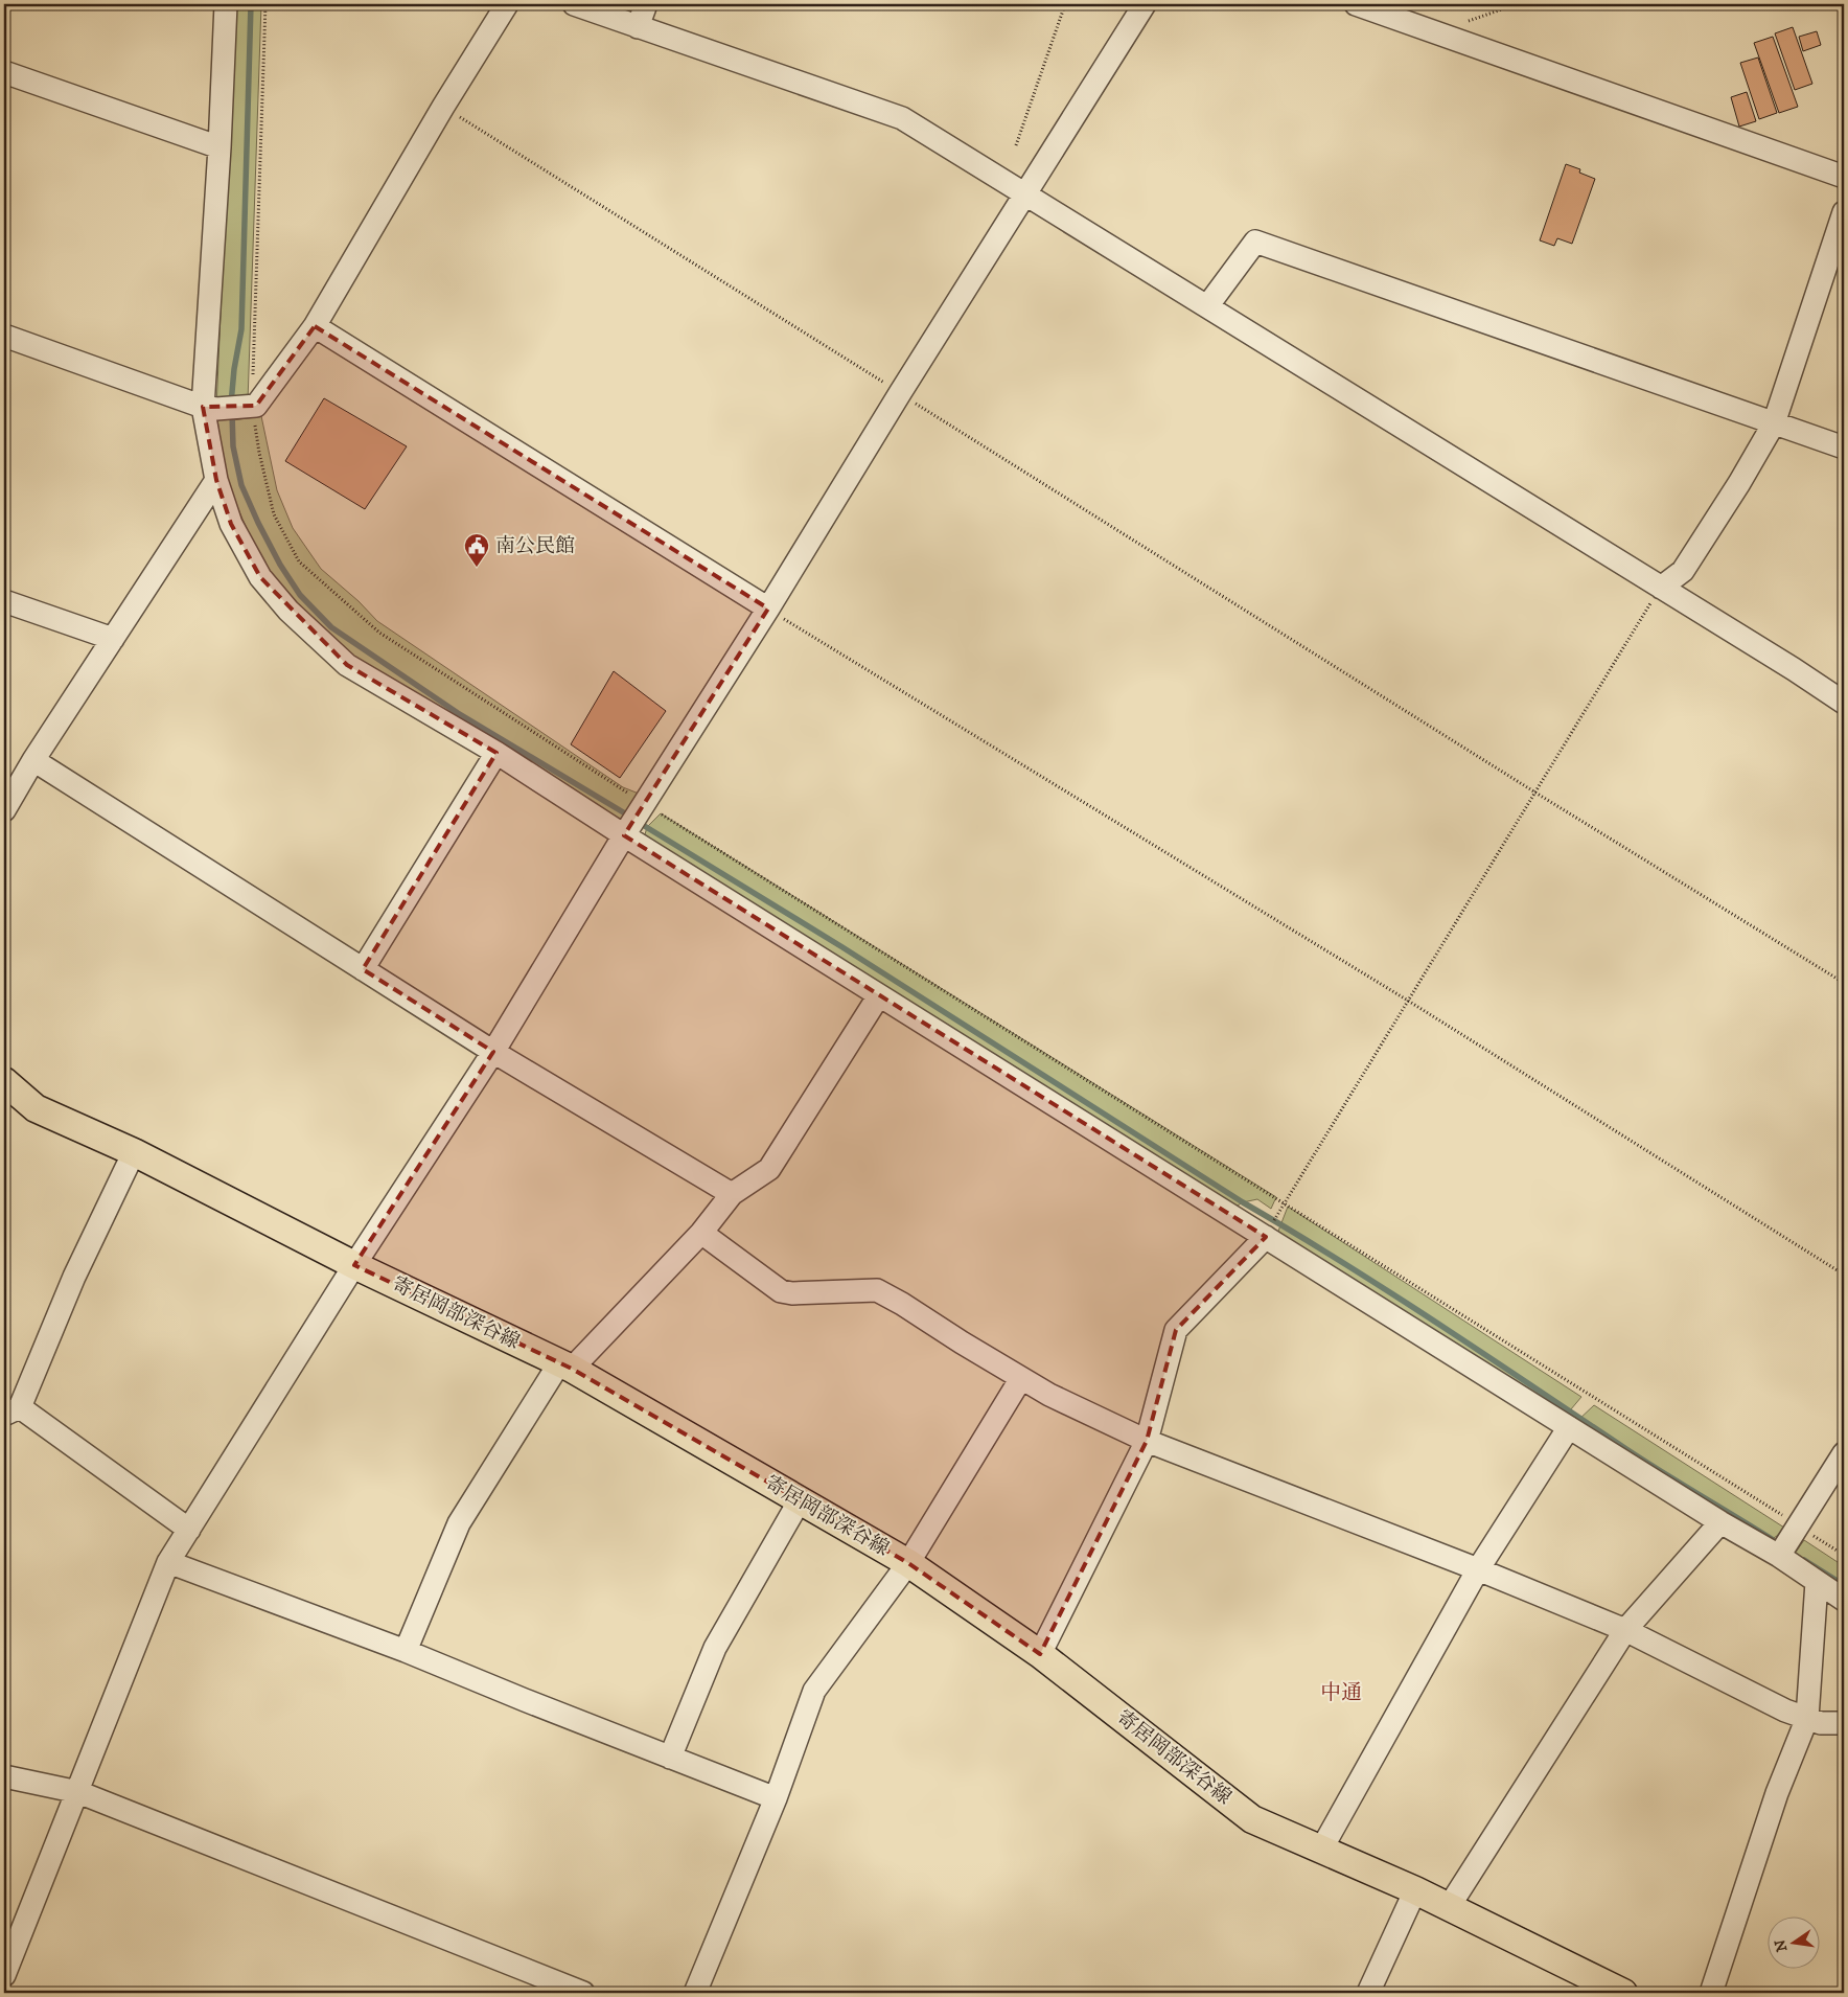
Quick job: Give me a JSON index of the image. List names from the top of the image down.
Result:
{
  "streets": {
    "main road": ["寄居岡部深谷線"]
  },
  "districts": ["中通"],
  "places": {
    "public building": ["南公民館"]
  },
  "north": "left"
}
